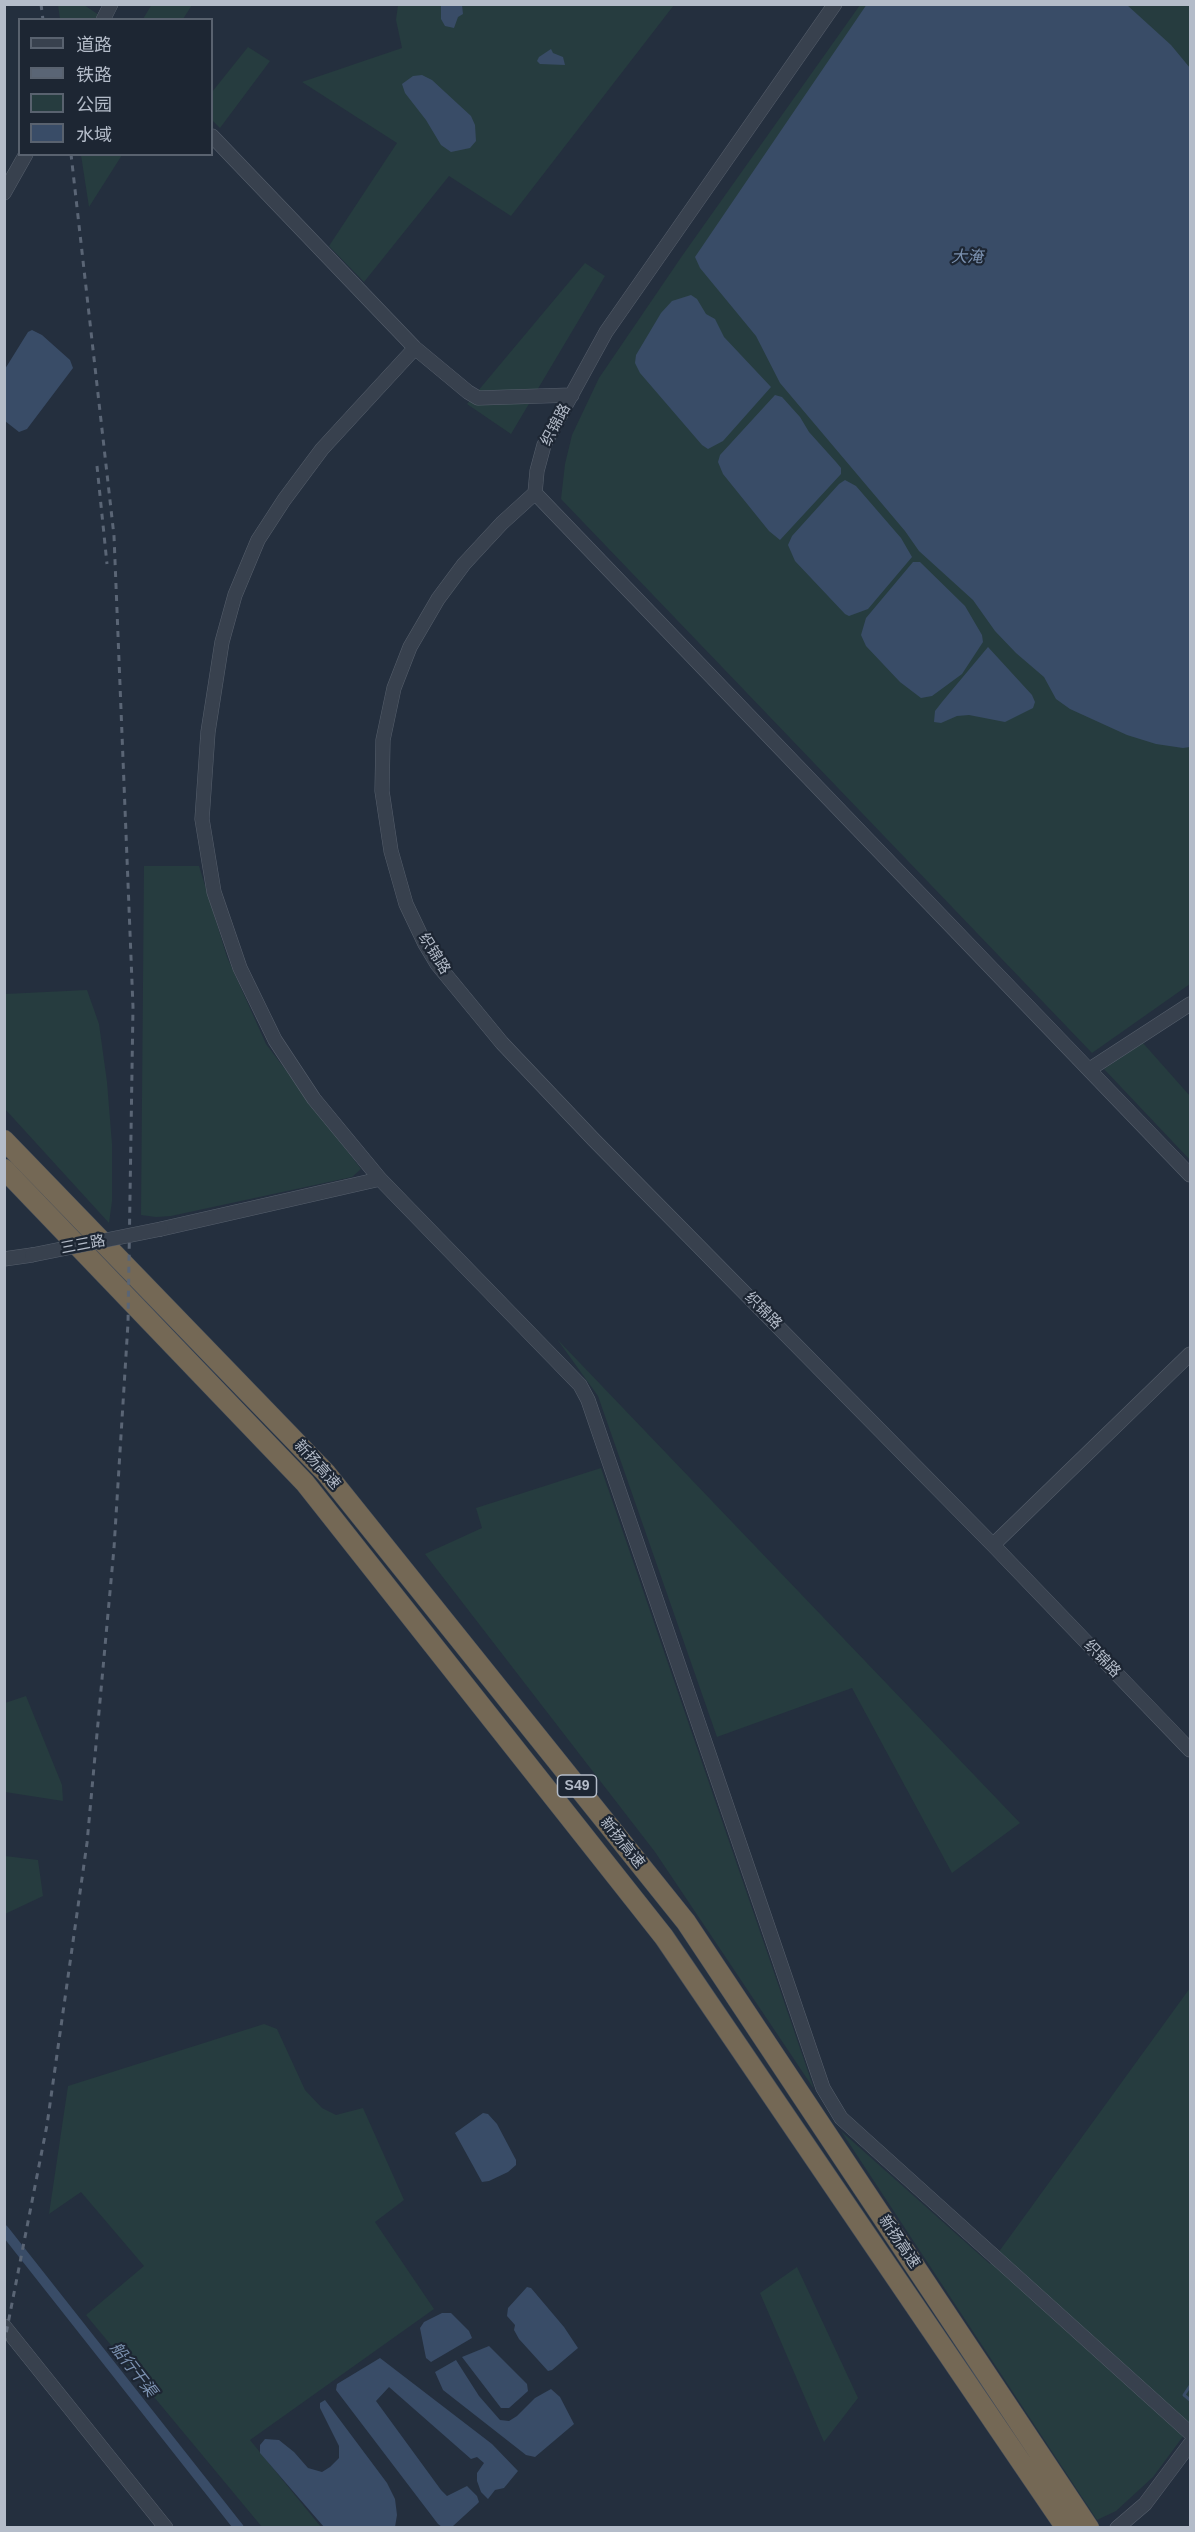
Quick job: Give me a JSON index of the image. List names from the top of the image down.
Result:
{
  "streets": {
    "highway": ["新扬高速", "S49"],
    "street": ["织锦路", "三三路"]
  },
  "water": ["大淹", "船行干渠"],
  "legend": [
    "道路",
    "铁路",
    "公园",
    "水域"
  ]
}
